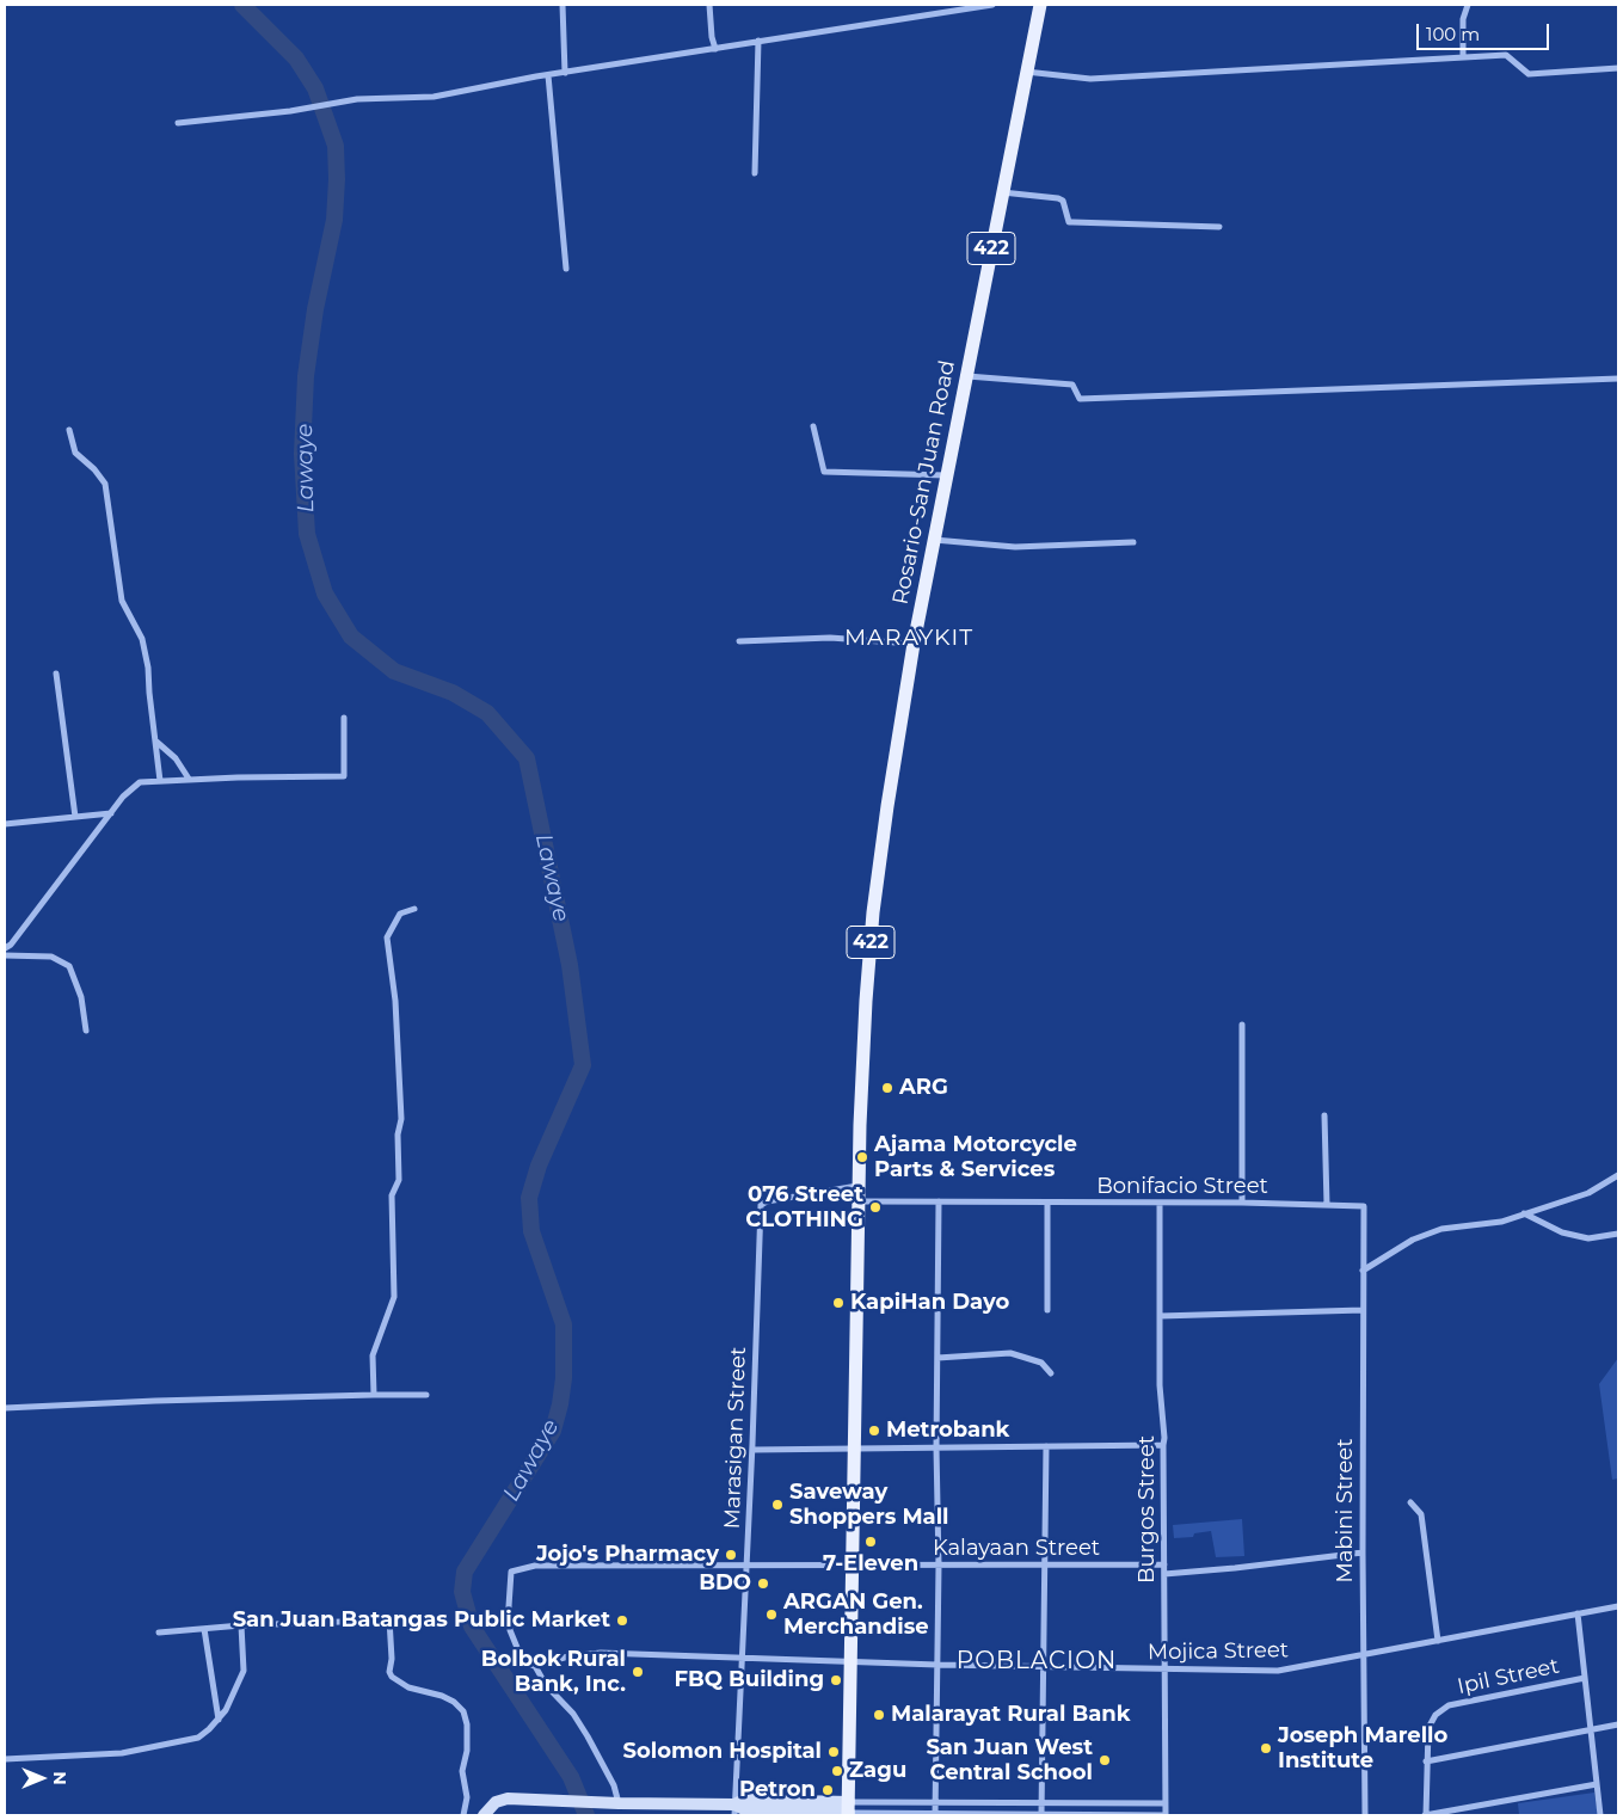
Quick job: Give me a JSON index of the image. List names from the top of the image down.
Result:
{
  "streets": {
    "main road": ["422", "Rosario-San Juan Road"],
    "street": [
      "Bonifacio Street",
      "Marasigan Street",
      "Burgos Street",
      "Mabini Street",
      "Kalayaan Street",
      "Mojica Street",
      "Ipil Street"
    ]
  },
  "crossings": [
    ["422", "Rosario-San Juan Road"],
    ["422", "Bonifacio Street"],
    ["422", "Marasigan Street"],
    ["422", "Kalayaan Street"],
    ["422", "Mojica Street"],
    ["Rosario-San Juan Road", "Marasigan Street"],
    ["Bonifacio Street", "Burgos Street"],
    ["Bonifacio Street", "Mabini Street"],
    ["Marasigan Street", "Kalayaan Street"],
    ["Marasigan Street", "Mojica Street"],
    ["Burgos Street", "Kalayaan Street"],
    ["Burgos Street", "Mojica Street"],
    ["Mabini Street", "Mojica Street"],
    ["Kalayaan Street", "Mojica Street"]
  ],
  "districts": ["MARAYKIT", "POBLACION"],
  "water": ["Lawaye"],
  "places": [
    "ARG",
    "Ajama Motorcycle Parts & Services",
    "076 Street CLOTHING",
    "KapiHan Dayo",
    "Metrobank",
    "Saveway Shoppers Mall",
    "7-Eleven",
    "Jojo's Pharmacy",
    "BDO",
    "ARGAN Gen. Merchandise",
    "San Juan Batangas Public Market",
    "Bolbok Rural Bank, Inc.",
    "FBQ Building",
    "Malarayat Rural Bank",
    "Joseph Marello Institute",
    "Solomon Hospital",
    "San Juan West Central School",
    "Zagu",
    "Petron"
  ],
  "scale_bar": "100 m",
  "north": "right"
}
